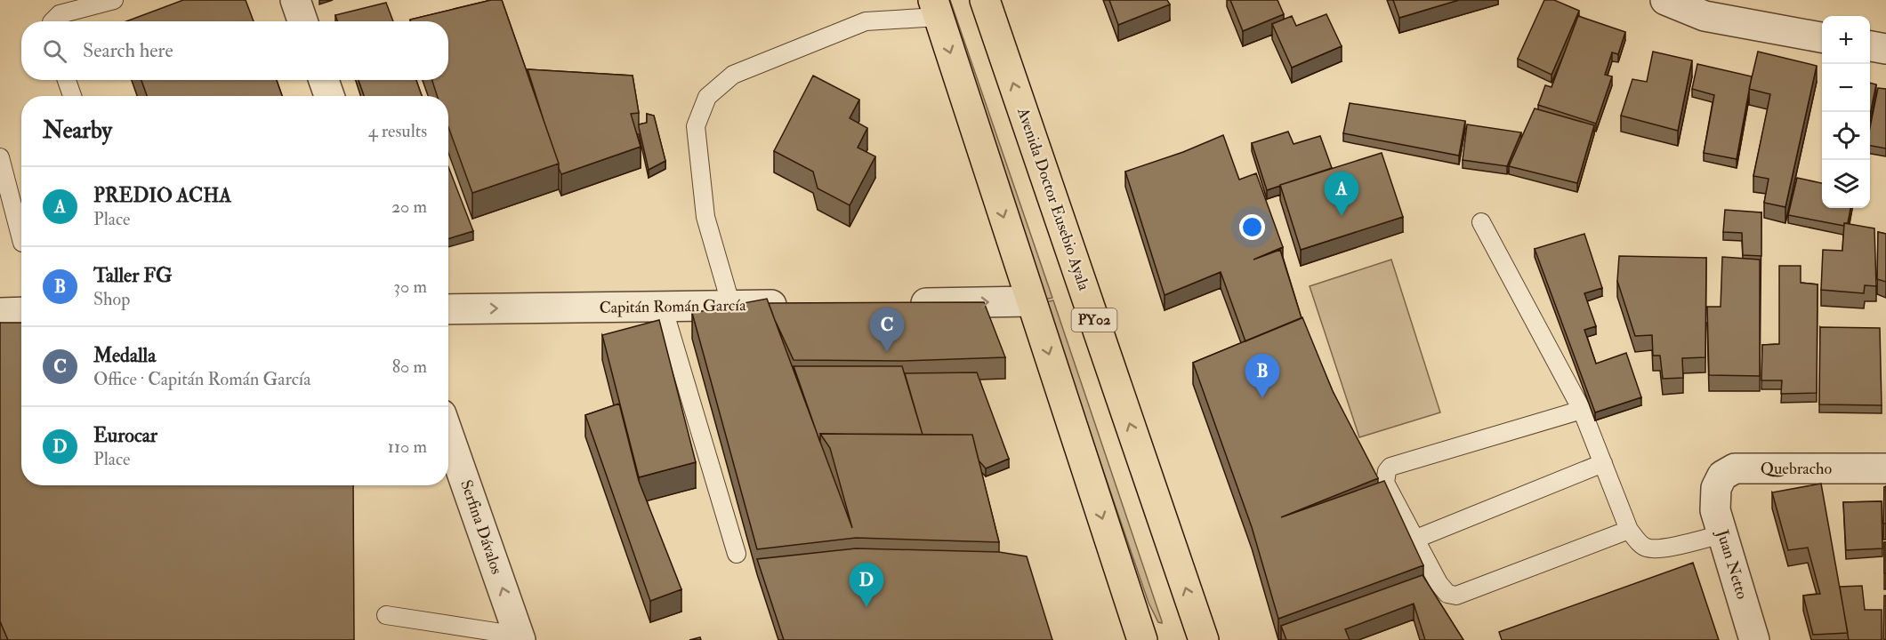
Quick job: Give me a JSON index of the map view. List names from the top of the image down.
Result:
{
  "streets": {
    "highway": ["Avenida Doctor Eusebio Ayala", "PY02"],
    "street": [
      "Capitán Román García",
      "Quebracho",
      "Serfina Dávalos",
      "Juan Netto"
    ]
  },
  "crossings": [
    ["Quebracho", "Juan Netto"]
  ],
  "one_way": ["Capitán Román García", "Serfina Dávalos"],
  "page": {
    "map_buttons": ["+", "−"],
    "search": "Search here",
    "heading": ["Nearby", "4 results"],
    "list": [
      {
        "mark": "A",
        "name": "PREDIO ACHA",
        "note": "Place",
        "value": "20 m"
      },
      {
        "mark": "B",
        "name": "Taller FG",
        "note": "Shop",
        "value": "30 m"
      },
      {
        "mark": "C",
        "name": "Medalla",
        "note": "Office · Capitán Román García",
        "value": "80 m"
      },
      {
        "mark": "D",
        "name": "Eurocar",
        "note": "Place",
        "value": "110 m"
      }
    ],
    "pins": [
      "A",
      "C",
      "B",
      "D"
    ]
  }
}
